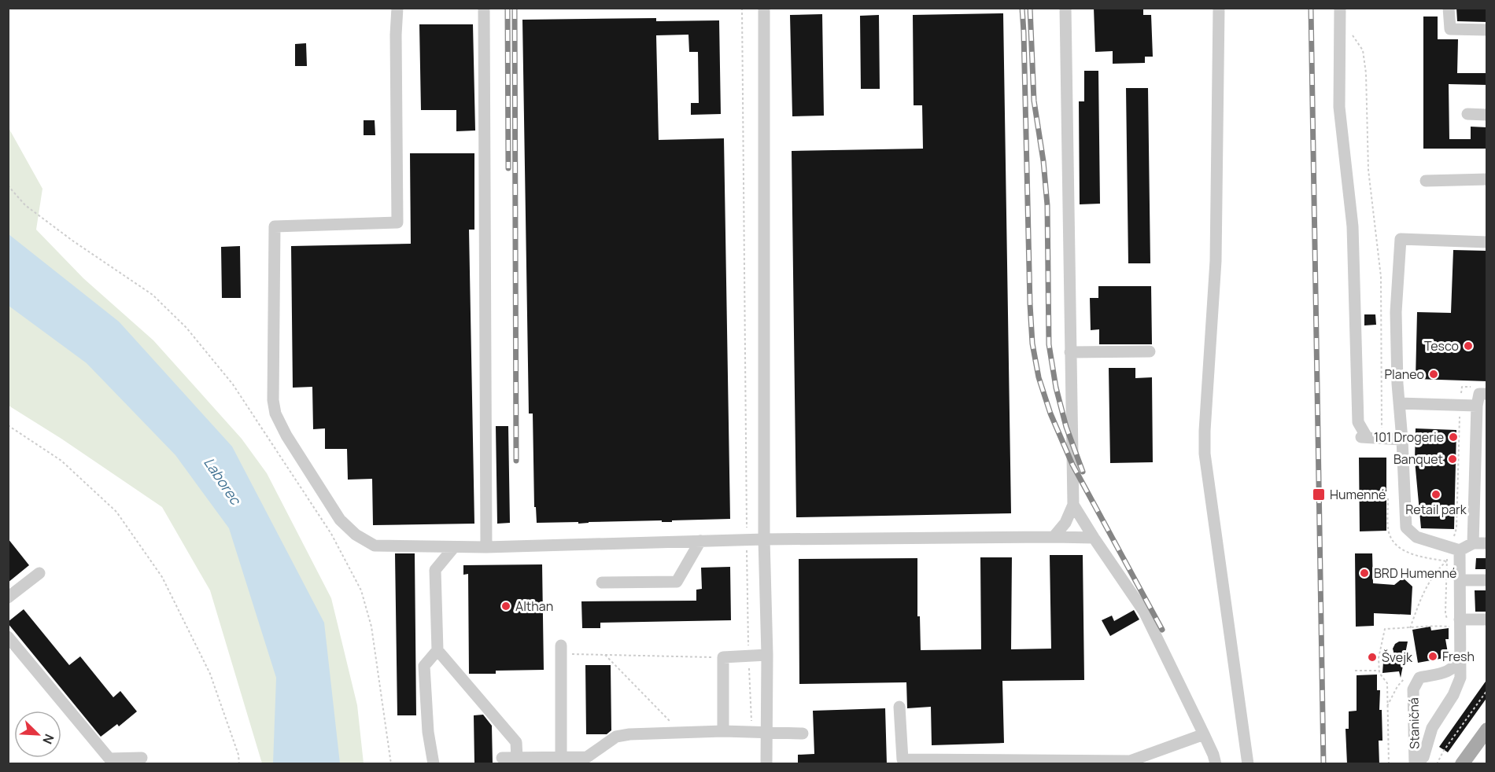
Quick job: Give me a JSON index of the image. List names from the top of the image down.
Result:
{
  "streets": {
    "street": ["Staničná"]
  },
  "water": ["Laborec"],
  "places": {
    "other": [
      "Tesco",
      "Planeo",
      "101 Drogerie",
      "Banquet",
      "Retail park",
      "BRD Humenné",
      "Althan",
      "Fresh",
      "Švejk"
    ],
    "transit": ["Humenné"]
  },
  "north": "bottom right"
}
